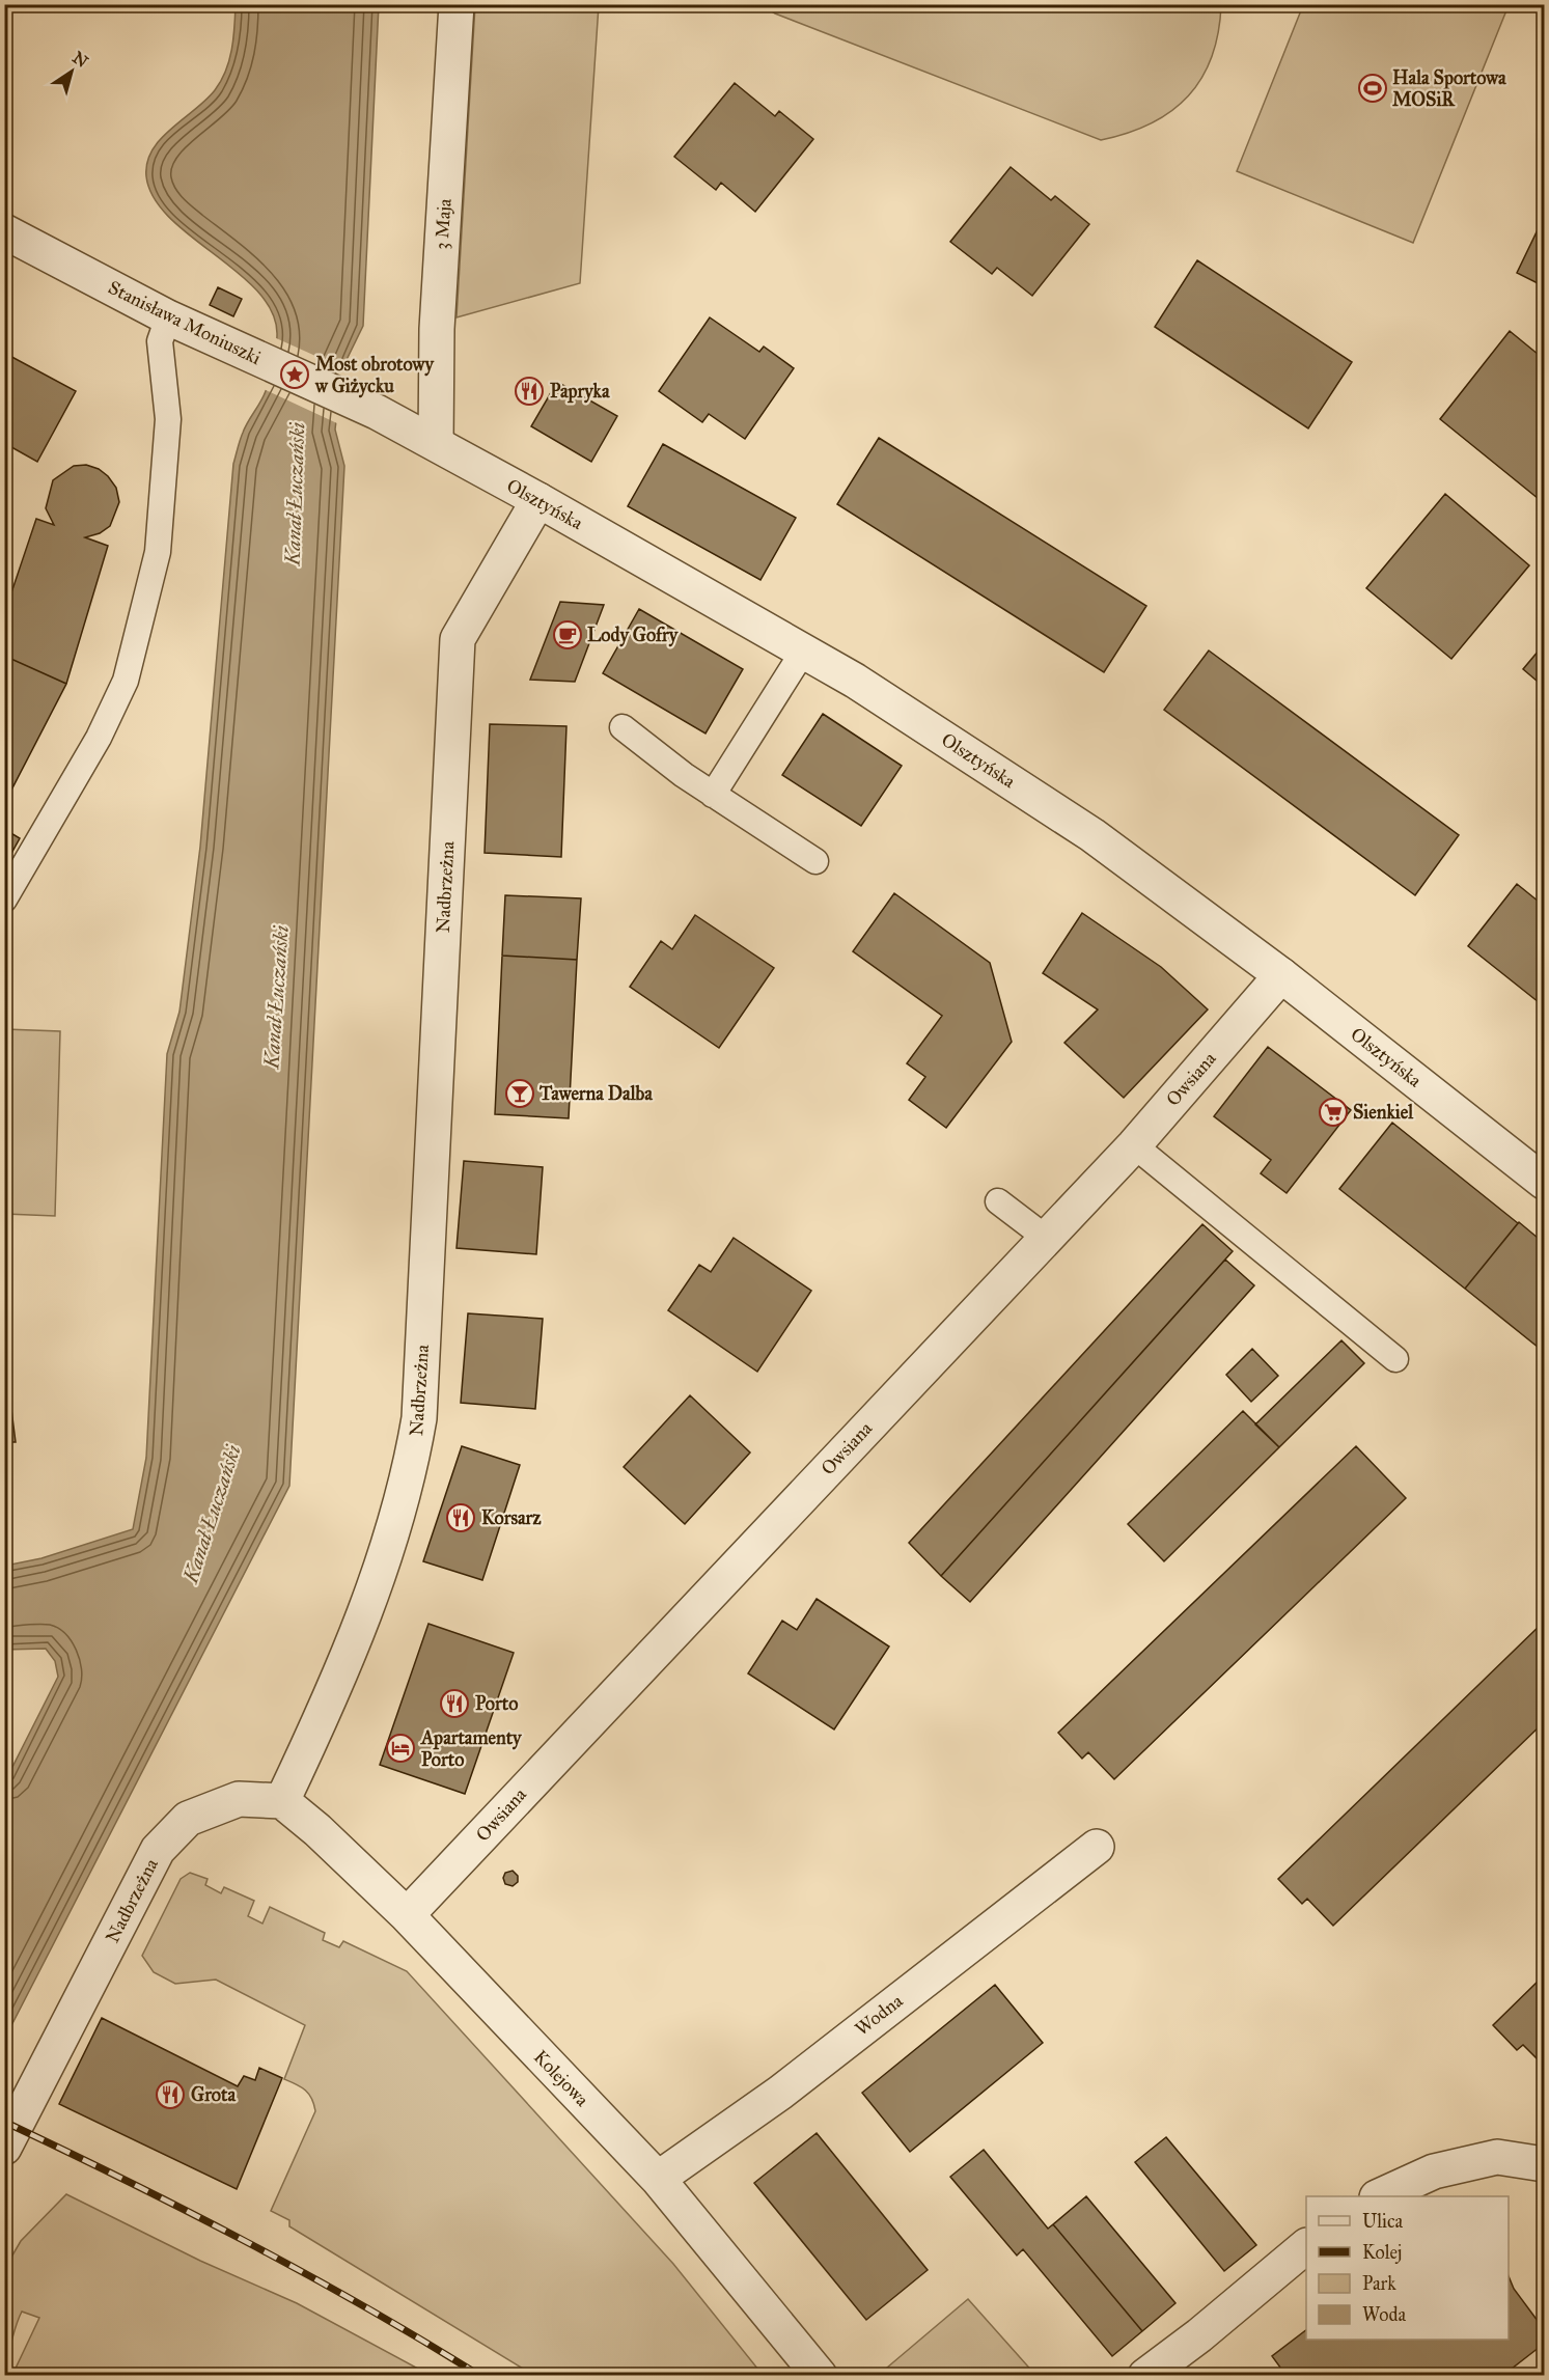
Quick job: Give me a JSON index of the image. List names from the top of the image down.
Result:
{
  "streets": {
    "street": [
      "3 Maja",
      "Stanisława Moniuszki",
      "Olsztyńska",
      "Nadbrzeżna",
      "Owsiana",
      "Wodna",
      "Kolejowa"
    ]
  },
  "crossings": [
    ["3 Maja", "Olsztyńska"],
    ["Stanisława Moniuszki", "Olsztyńska"],
    ["Olsztyńska", "Nadbrzeżna"],
    ["Olsztyńska", "Owsiana"],
    ["Nadbrzeżna", "Kolejowa"],
    ["Owsiana", "Kolejowa"],
    ["Wodna", "Kolejowa"]
  ],
  "water": ["Kanał Łuczański"],
  "places": {
    "sports": ["Hala Sportowa MOSiR"],
    "place": ["Most obrotowy w Giżycku"],
    "restaurant": [
      "Papryka",
      "Korsarz",
      "Porto",
      "Grota"
    ],
    "cafe": ["Lody Gofry"],
    "bar": ["Tawerna Dalba"],
    "supermarket": ["Sienkiel"],
    "hotel": ["Apartamenty Porto"]
  },
  "legend": [
    "Ulica",
    "Kolej",
    "Park",
    "Woda"
  ],
  "north": "top right"
}
